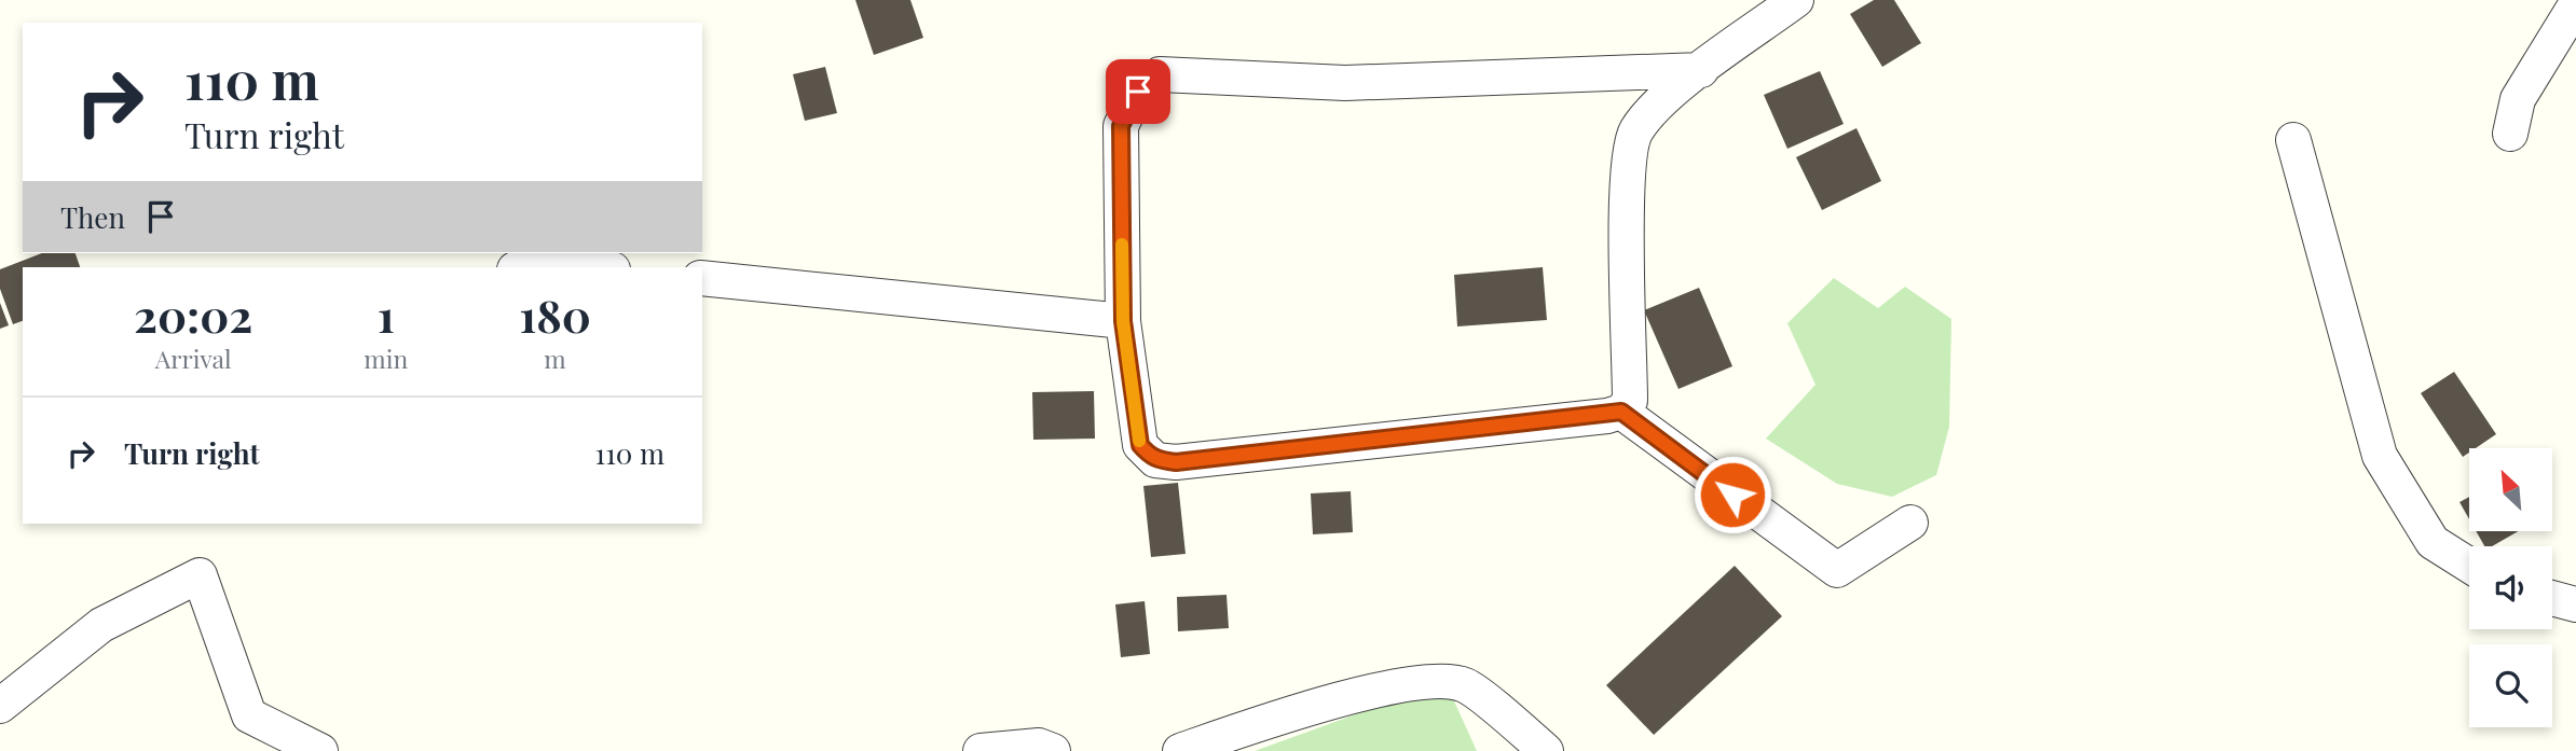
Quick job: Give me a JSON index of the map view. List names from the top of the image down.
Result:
{
  "north": "top left",
  "page": {
    "turn": ["110 m", "Turn right"],
    "then": "Then",
    "eta": [
      "20:02",
      "Arrival",
      "1",
      "min",
      "180",
      "m"
    ],
    "list": [
      {
        "name": "Turn right",
        "value": "110 m"
      }
    ]
  }
}
